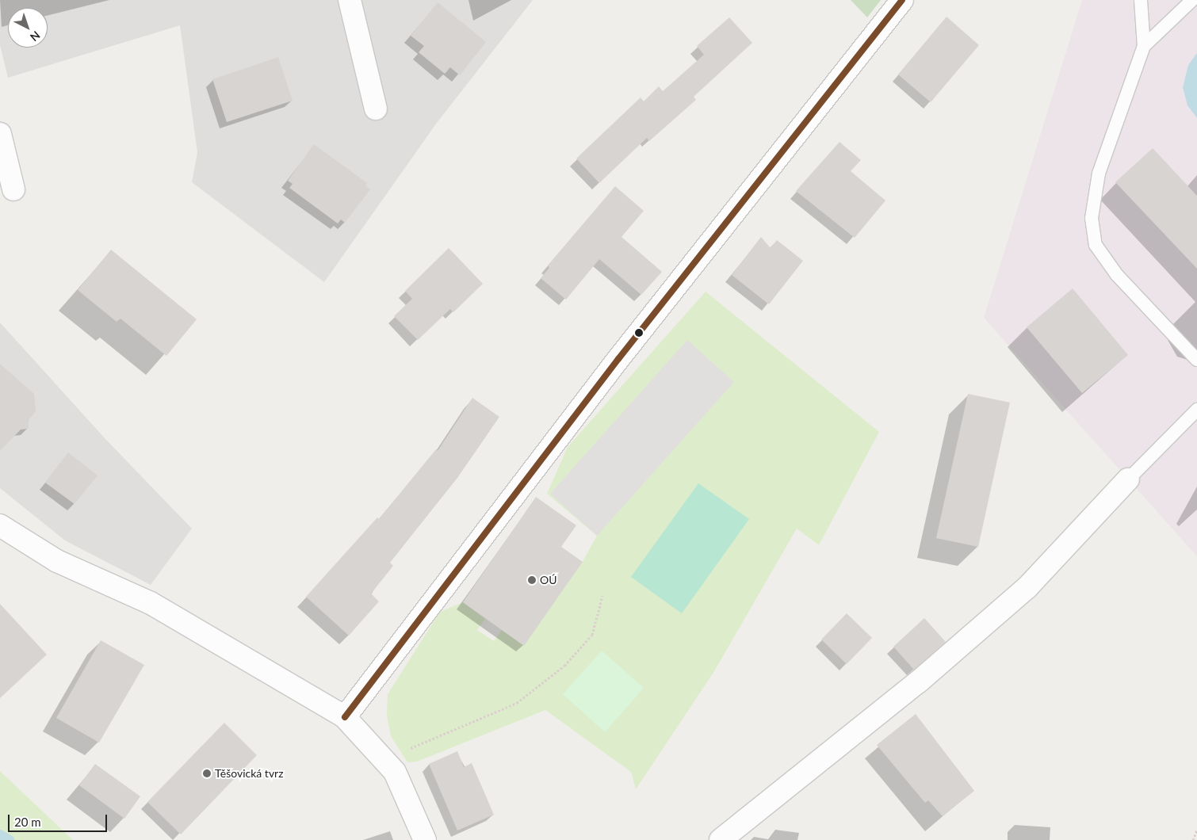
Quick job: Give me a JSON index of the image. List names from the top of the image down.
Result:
{
  "places": ["OÚ", "Těšovická tvrz"],
  "scale_bar": "20 m",
  "north": "bottom right"
}
